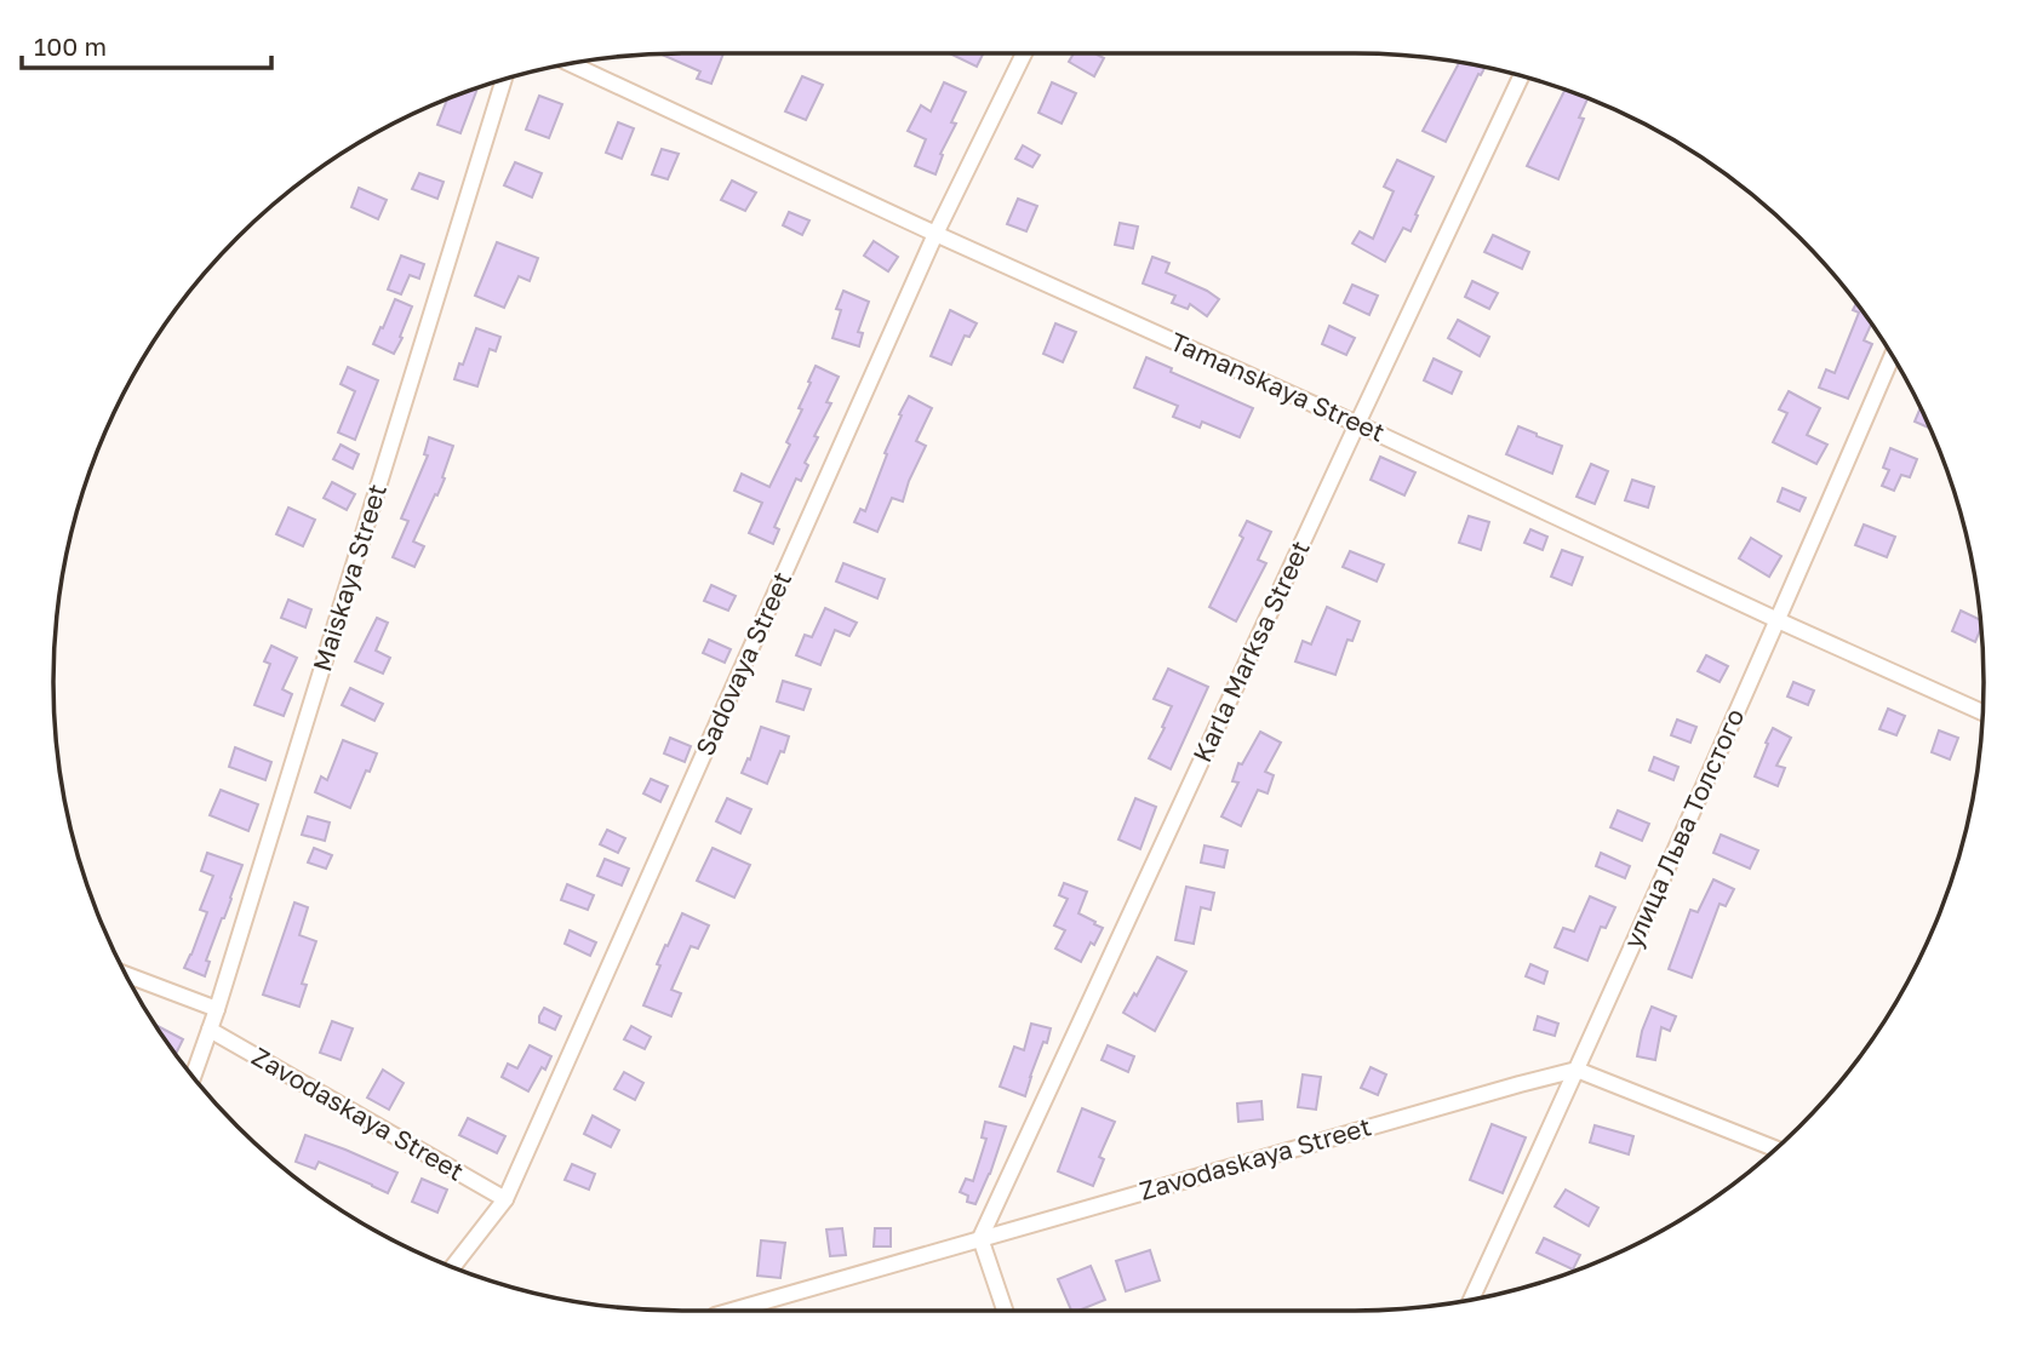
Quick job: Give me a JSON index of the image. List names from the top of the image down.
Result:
{
  "streets": {
    "street": [
      "Tamanskaya Street",
      "Maiskaya Street",
      "Karla Marksa Street",
      "Sadovaya Street",
      "улица Льва Толстого",
      "Zavodaskaya Street"
    ]
  },
  "crossings": [
    ["Tamanskaya Street", "Karla Marksa Street"],
    ["Tamanskaya Street", "Sadovaya Street"],
    ["Tamanskaya Street", "улица Льва Толстого"],
    ["Maiskaya Street", "Zavodaskaya Street"],
    ["Karla Marksa Street", "Zavodaskaya Street"],
    ["Sadovaya Street", "Zavodaskaya Street"],
    ["улица Льва Толстого", "Zavodaskaya Street"]
  ],
  "scale_bar": "100 m"
}
